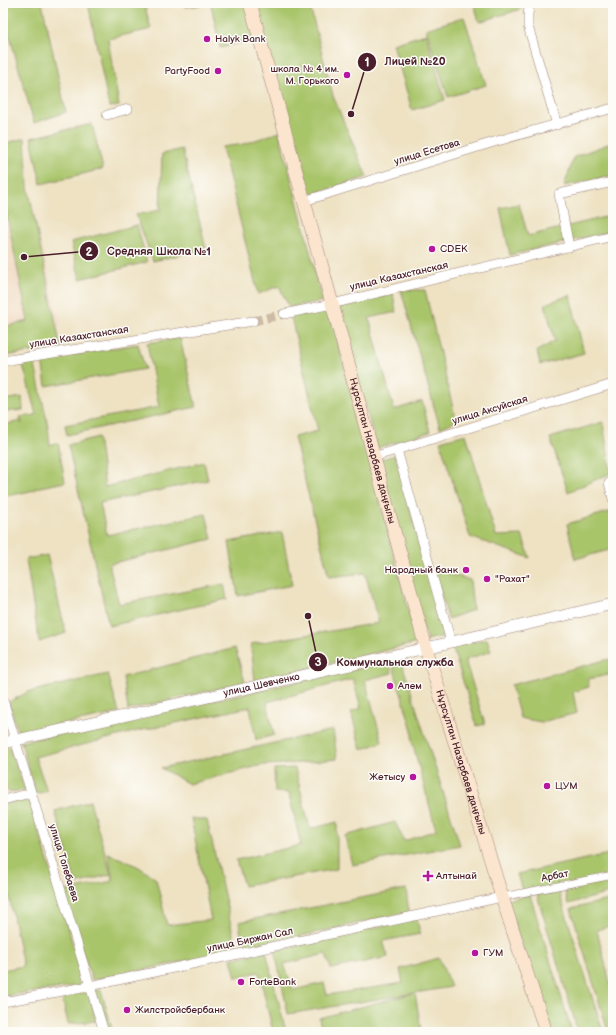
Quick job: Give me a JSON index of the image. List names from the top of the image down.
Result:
{
  "streets": {
    "main road": ["Нұрсұлтан Назарбаев даңғылы"],
    "street": [
      "улица Есетова",
      "улица Казахстанская",
      "улица Аксуйская",
      "улица Шевченко",
      "улица Толебаева",
      "Арбат",
      "улица Биржан Сал"
    ]
  },
  "crossings": [
    ["улица Есетова", "Нұрсұлтан Назарбаев даңғылы"],
    ["улица Казахстанская", "Нұрсұлтан Назарбаев даңғылы"],
    ["улица Аксуйская", "Нұрсұлтан Назарбаев даңғылы"],
    ["Нұрсұлтан Назарбаев даңғылы", "улица Шевченко"],
    ["Нұрсұлтан Назарбаев даңғылы", "Арбат"],
    ["Нұрсұлтан Назарбаев даңғылы", "улица Биржан Сал"],
    ["улица Шевченко", "улица Толебаева"],
    ["улица Толебаева", "улица Биржан Сал"],
    ["Арбат", "улица Биржан Сал"]
  ],
  "places": {
    "other": [
      "Halyk Bank",
      "PartyFood",
      "школа № 4 им. М. Горького",
      "Лицей №20",
      "CDEK",
      "Средняя Школа №1",
      "Народный банк",
      "\"Рахат\"",
      "Коммунальная служба",
      "Алем",
      "Жетысу",
      "ЦУМ",
      "ГУМ",
      "ForteBank",
      "Жилстройсбербанк"
    ],
    "health": ["Алтынай"]
  }
}
